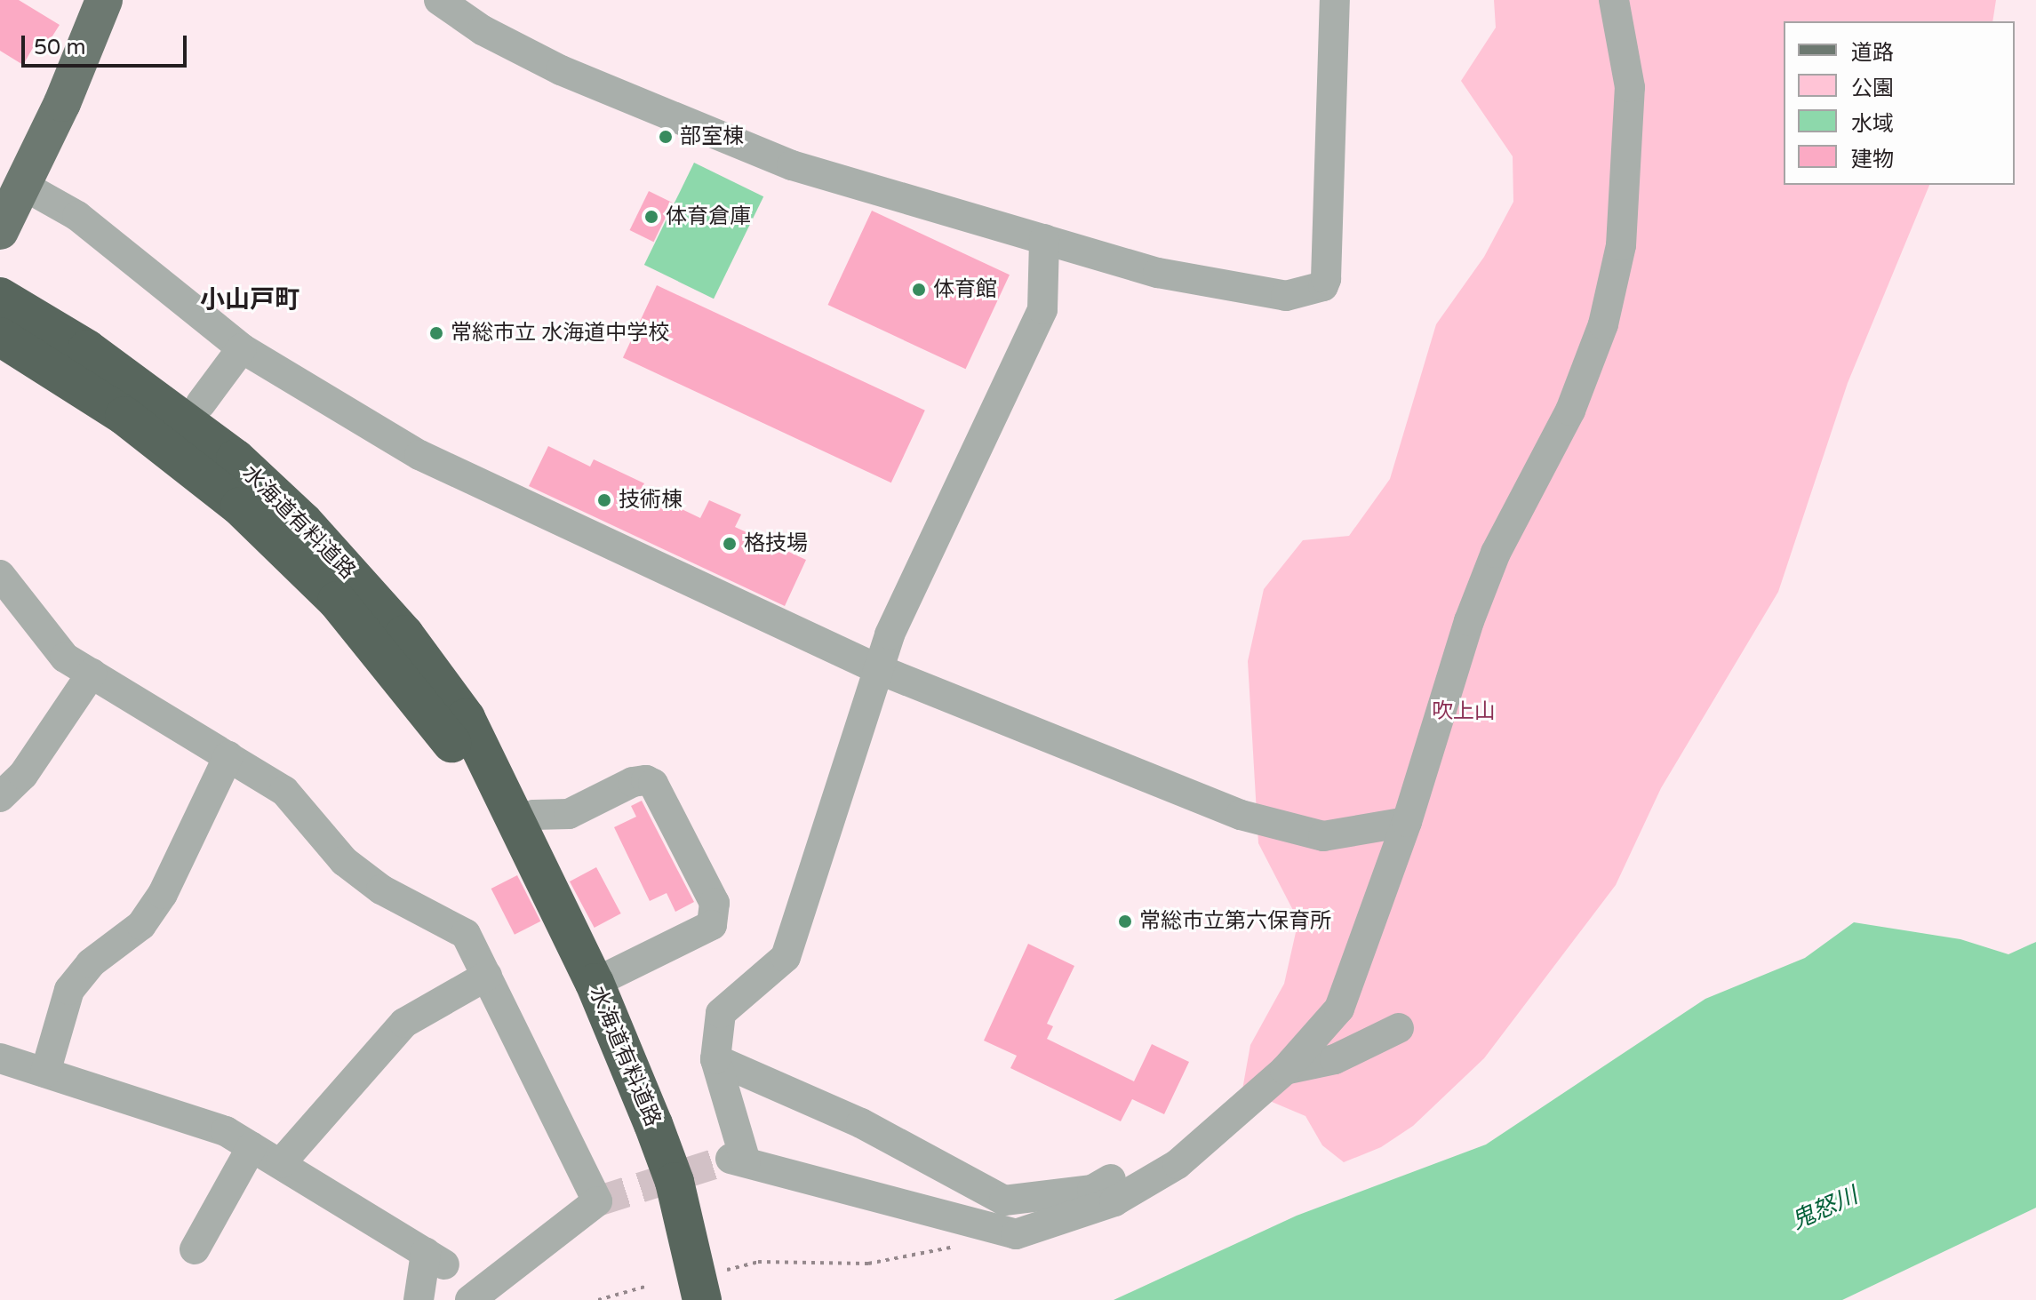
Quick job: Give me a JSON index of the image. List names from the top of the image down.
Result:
{
  "streets": {
    "highway": ["水海道有料道路"]
  },
  "districts": ["小山戸町"],
  "water": ["鬼怒川"],
  "parks": ["吹上山"],
  "places": [
    "部室棟",
    "体育倉庫",
    "体育館",
    "常総市立 水海道中学校",
    "技術棟",
    "格技場",
    "常総市立第六保育所"
  ],
  "legend": [
    "道路",
    "公園",
    "水域",
    "建物"
  ],
  "scale_bar": "50 m"
}
